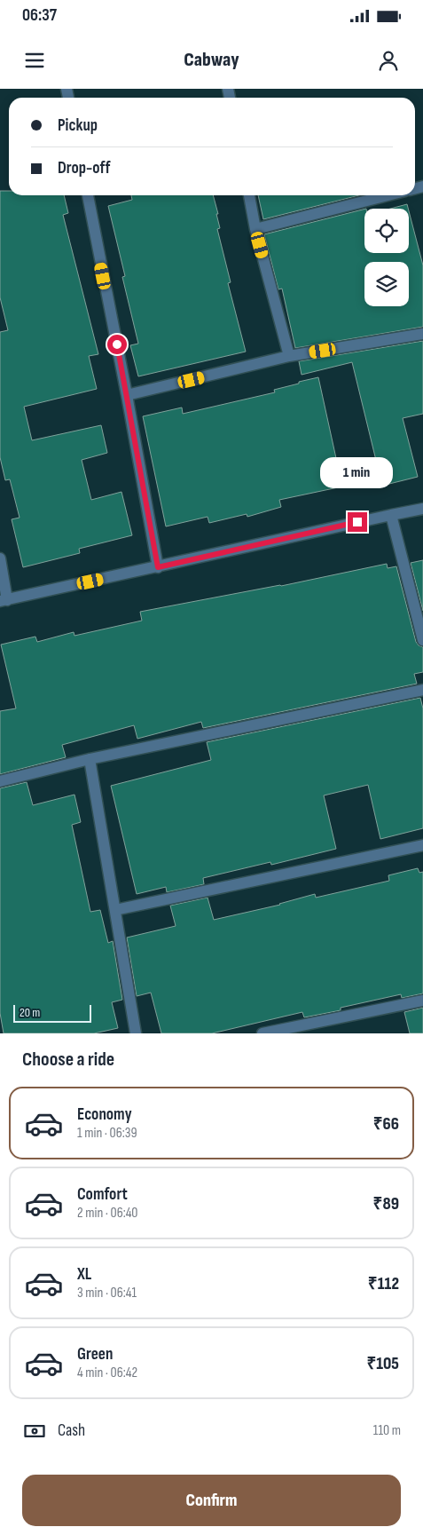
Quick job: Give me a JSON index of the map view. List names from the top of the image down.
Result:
{
  "scale_bar": "20 m",
  "page": {
    "status": "06:37",
    "header": "Cabway",
    "banner": ["Pickup", "Drop-off"],
    "bubble": "1 min",
    "scale": "20 m",
    "heading": "Choose a ride",
    "list": [
      {
        "name": "Economy",
        "note": "1 min · 06:39",
        "value": "₹66"
      },
      {
        "name": "Comfort",
        "note": "2 min · 06:40",
        "value": "₹89"
      },
      {
        "name": "XL",
        "note": "3 min · 06:41",
        "value": "₹112"
      },
      {
        "name": "Green",
        "note": "4 min · 06:42",
        "value": "₹105"
      }
    ],
    "pay": ["Cash", "110 m"],
    "buttons": "Confirm"
  }
}
